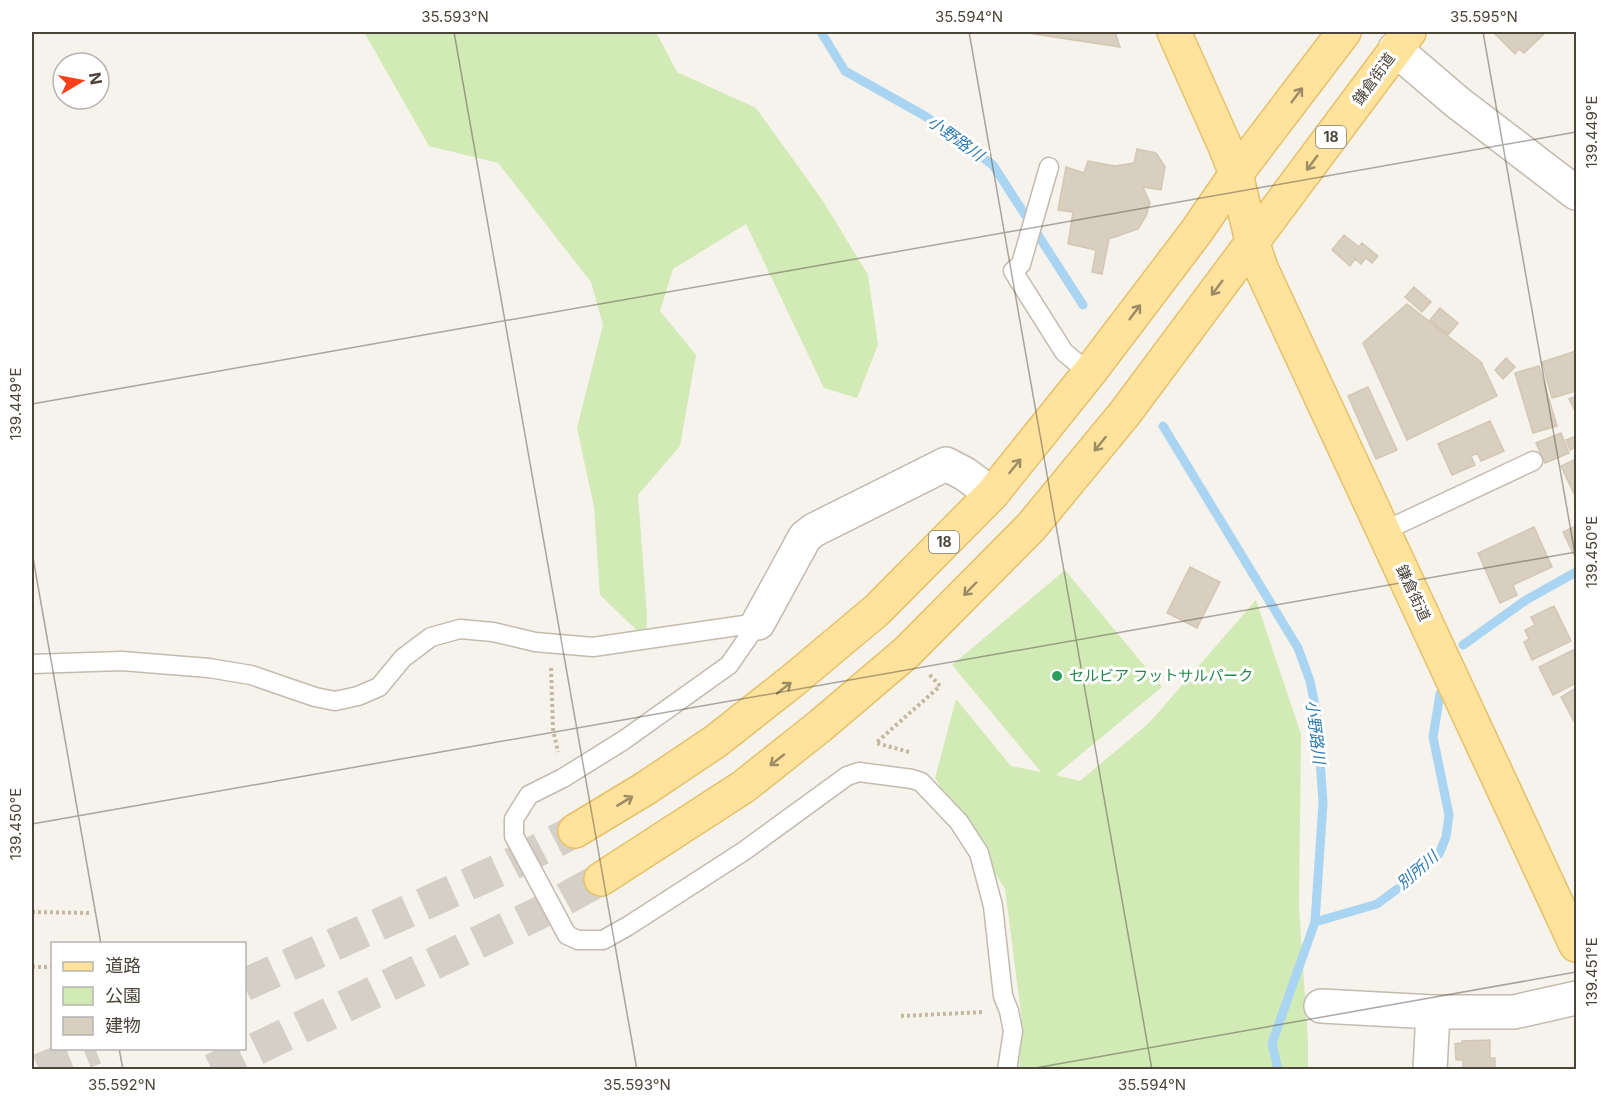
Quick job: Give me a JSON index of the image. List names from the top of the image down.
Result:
{
  "streets": {
    "main road": ["鎌倉街道", "18"]
  },
  "crossings": [
    ["鎌倉街道", "18"]
  ],
  "water": ["小野路川", "別所川"],
  "places": ["セルビア フットサルパーク"],
  "legend": ["道路", "公園", "建物"],
  "north": "right",
  "coordinates": [
    "35.593°N",
    "35.594°N",
    "35.595°N",
    "139.449°E",
    "139.450°E",
    "139.451°E",
    "35.592°N"
  ]
}
